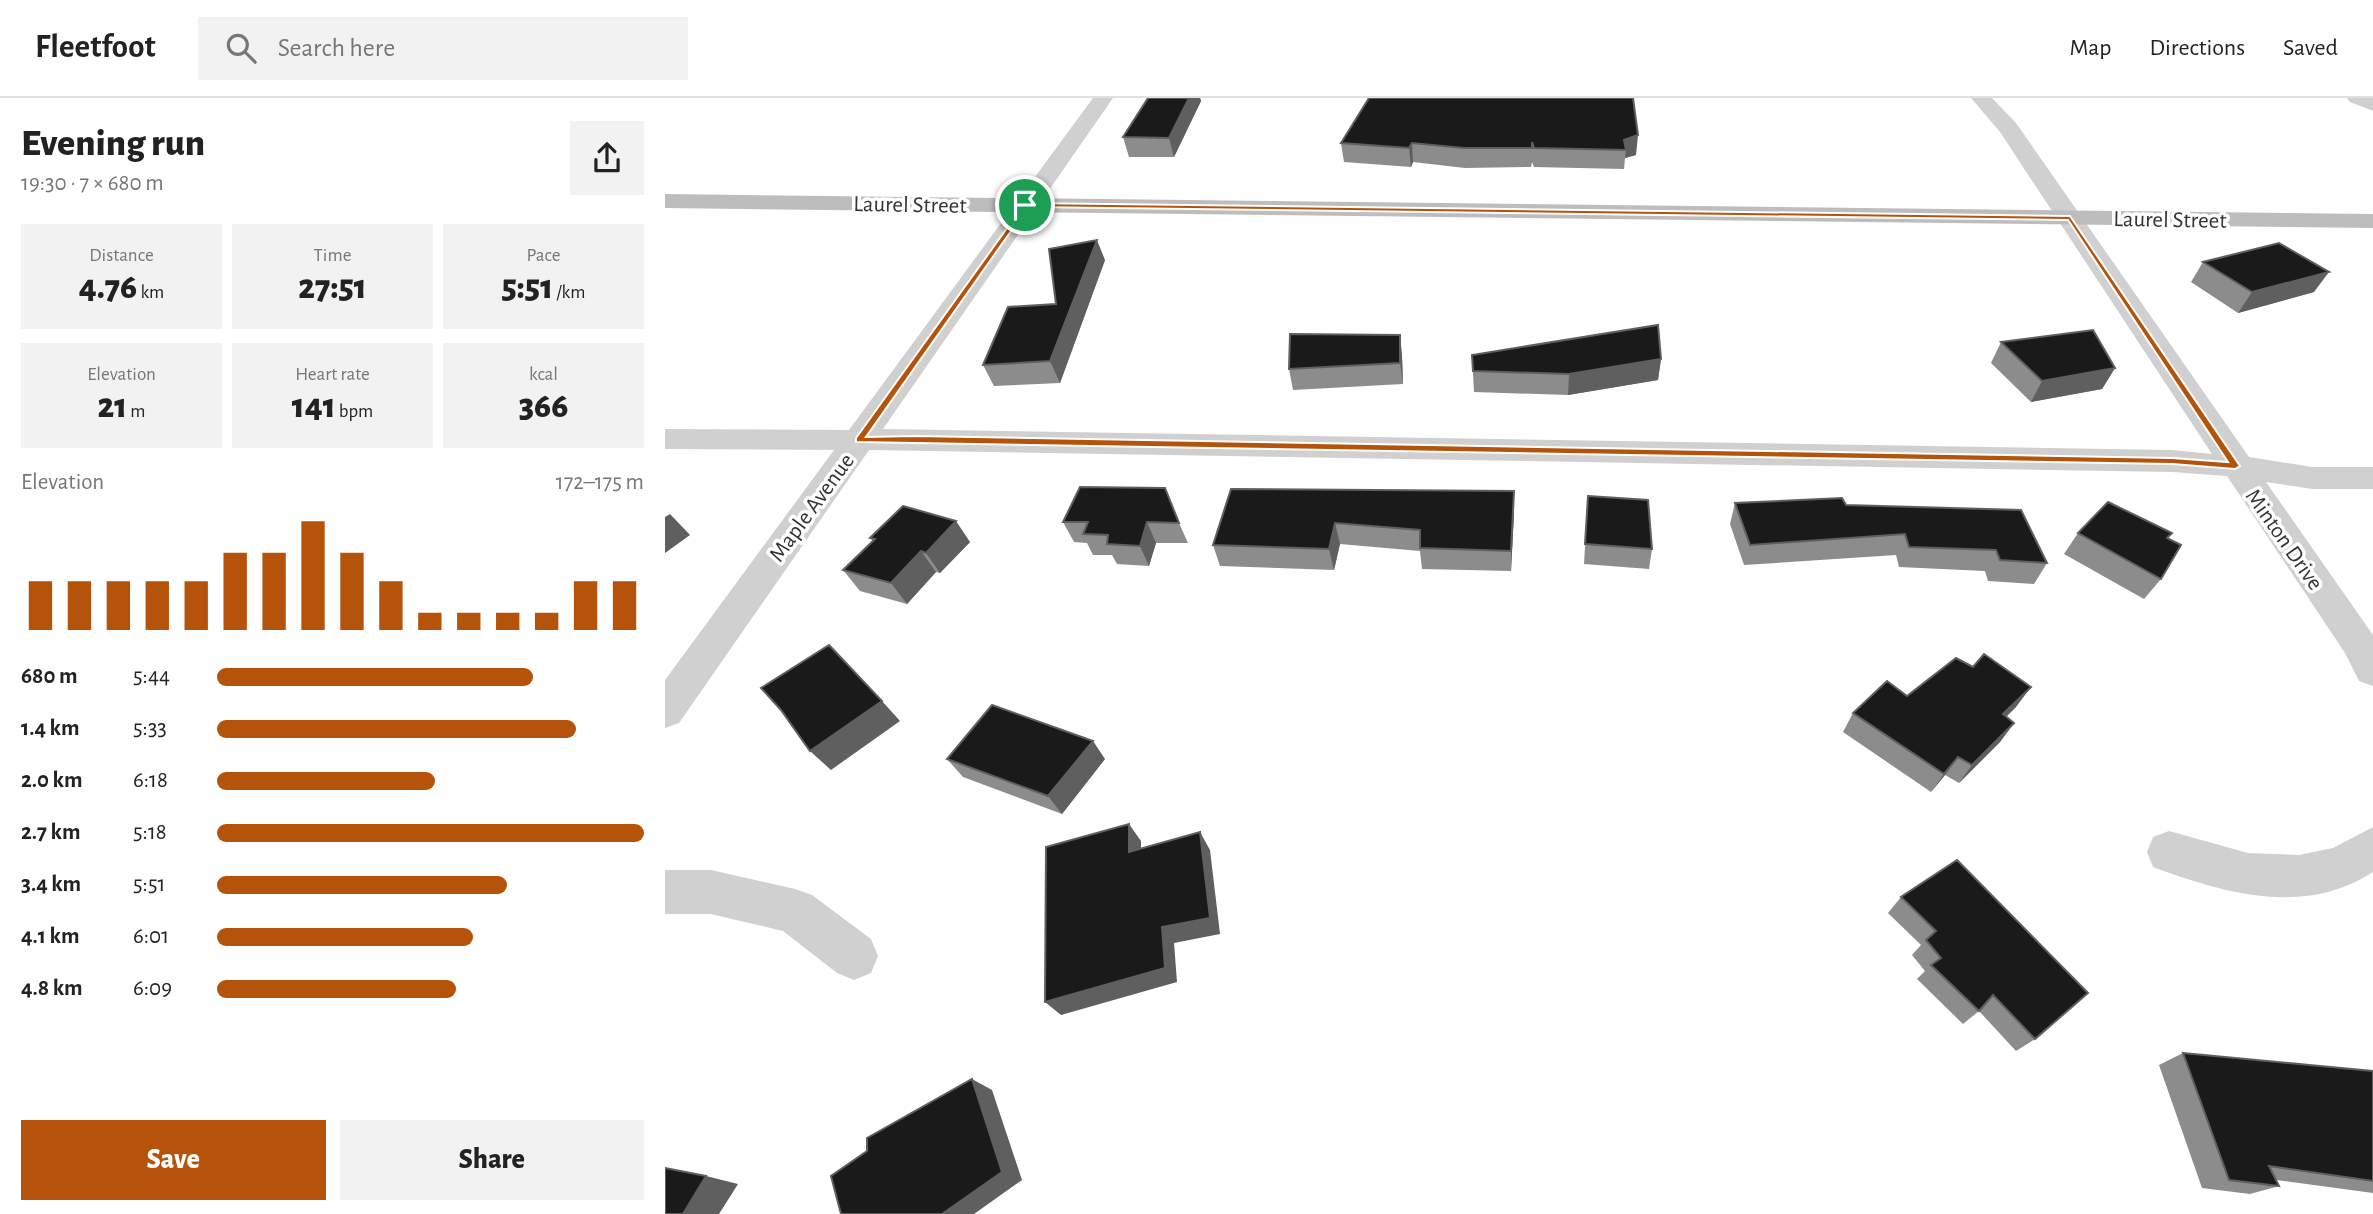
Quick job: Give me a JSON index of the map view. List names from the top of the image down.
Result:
{
  "streets": {
    "street": ["Laurel Street", "Maple Avenue", "Minton Drive"]
  },
  "crossings": [
    ["Laurel Street", "Maple Avenue"],
    ["Laurel Street", "Minton Drive"]
  ],
  "page": {
    "header": "Fleetfoot",
    "search": "Search here",
    "nav": ["Map", "Directions", "Saved"],
    "heading": ["Evening run", "19:30 · 7 × 680 m"],
    "stats": [
      ["Distance", "4.76 km"],
      ["Time", "27:51"],
      ["Pace", "5:51 /km"],
      ["Elevation", "21 m"],
      ["Heart rate", "141 bpm"],
      ["kcal", "366"]
    ],
    "chart": ["Elevation", "172–175 m"],
    "list": [
      {
        "name": "680 m",
        "note": "5:44"
      },
      {
        "name": "1.4 km",
        "note": "5:33"
      },
      {
        "name": "2.0 km",
        "note": "6:18"
      },
      {
        "name": "2.7 km",
        "note": "5:18"
      },
      {
        "name": "3.4 km",
        "note": "5:51"
      },
      {
        "name": "4.1 km",
        "note": "6:01"
      },
      {
        "name": "4.8 km",
        "note": "6:09"
      }
    ],
    "buttons": ["Save", "Share"]
  }
}
